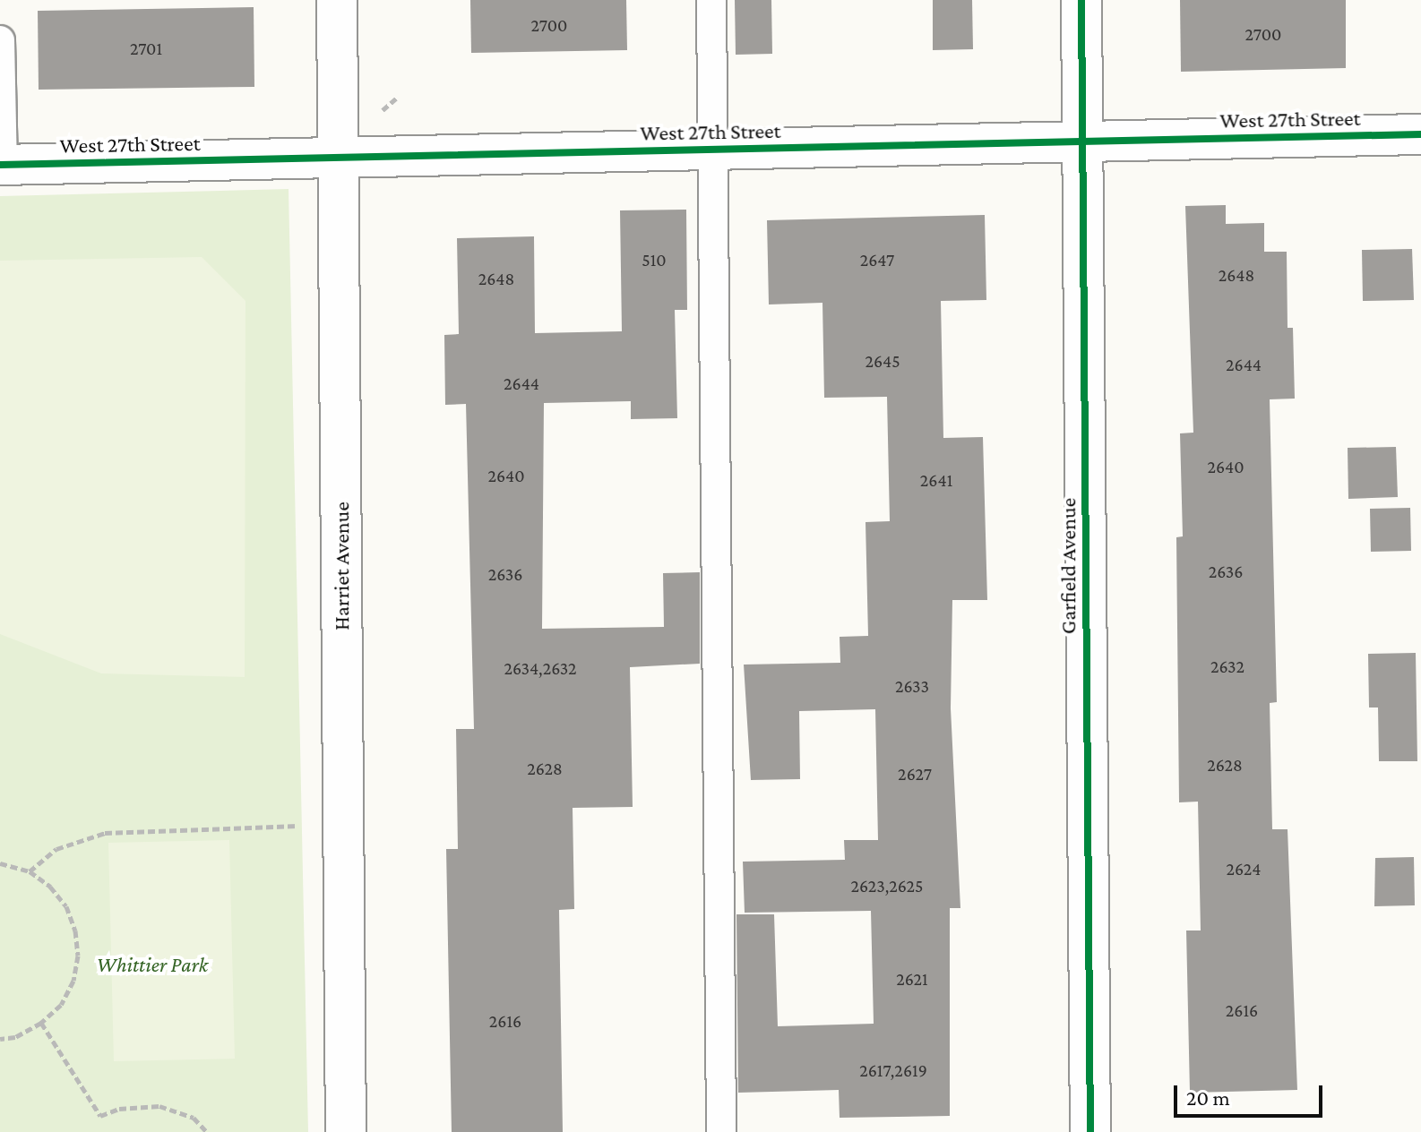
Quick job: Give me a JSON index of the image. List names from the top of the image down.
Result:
{
  "streets": {
    "street": ["West 27th Street", "Harriet Avenue", "Garfield Avenue"]
  },
  "crossings": [
    ["West 27th Street", "Harriet Avenue"],
    ["West 27th Street", "Garfield Avenue"]
  ],
  "parks": ["Whittier Park"],
  "house_numbers": [
    "2700",
    "2700",
    "2701",
    "510",
    "2647",
    "2648",
    "2648",
    "2645",
    "2644",
    "2644",
    "2640",
    "2640",
    "2641",
    "2636",
    "2636",
    "2632",
    "2634,2632",
    "2633",
    "2628",
    "2628",
    "2627",
    "2624",
    "2623,2625",
    "2621",
    "2616",
    "2616",
    "2617,2619"
  ],
  "scale_bar": "20 m"
}
